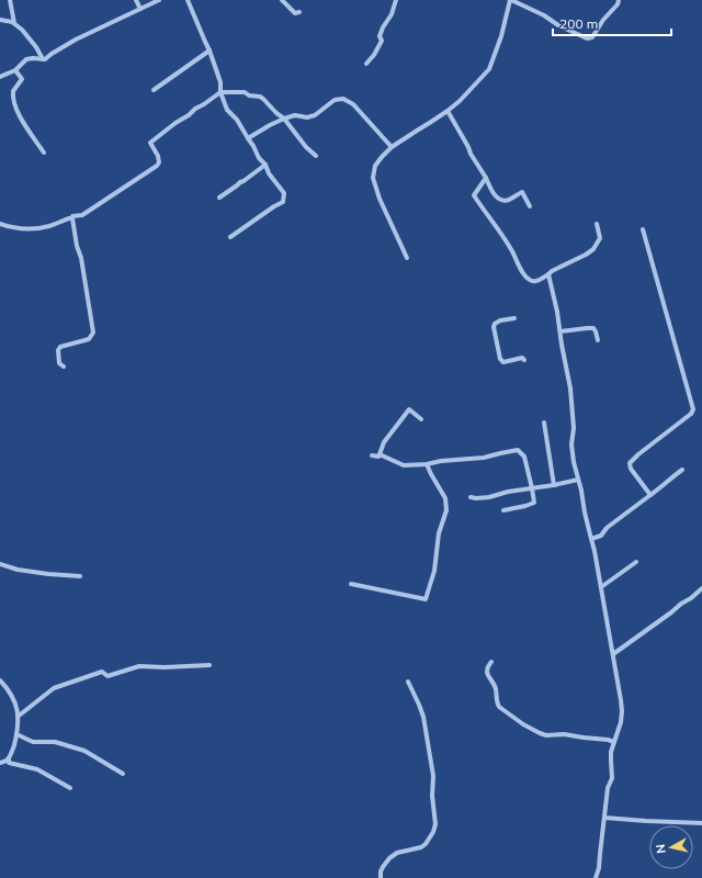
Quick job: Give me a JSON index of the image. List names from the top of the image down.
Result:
{
  "scale_bar": "200 m",
  "north": "left"
}
